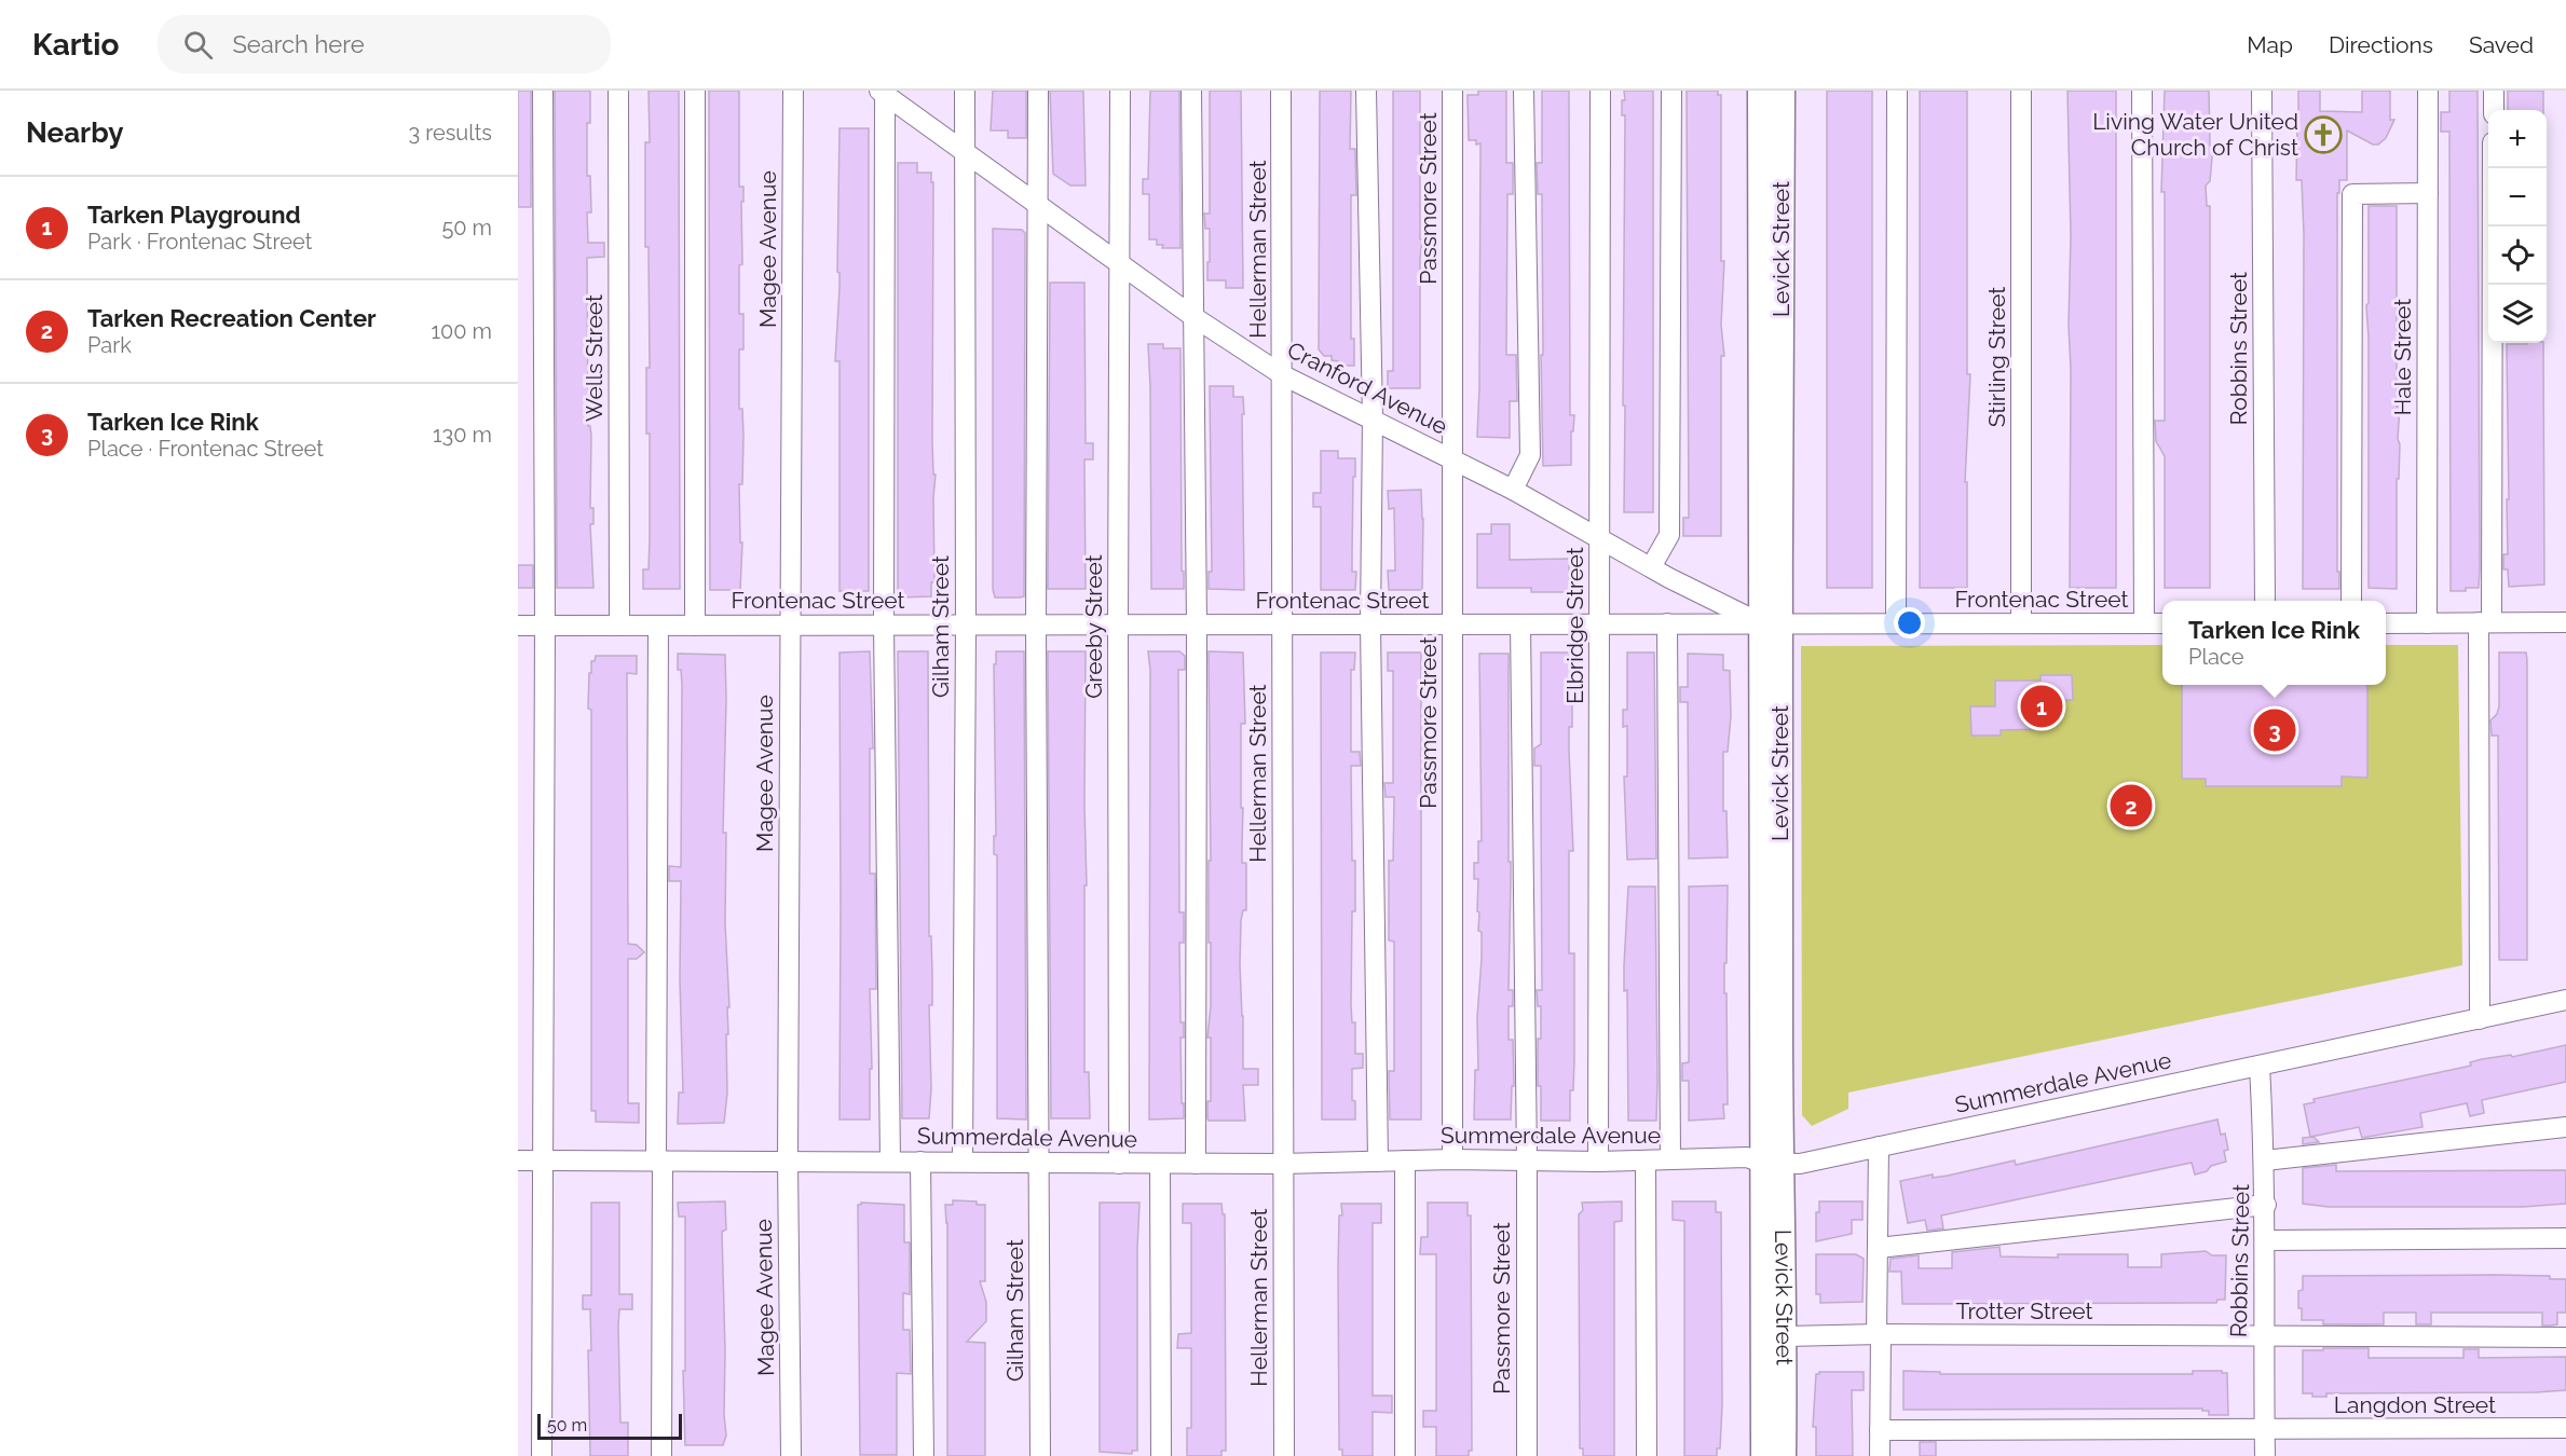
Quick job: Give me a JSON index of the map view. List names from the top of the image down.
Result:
{
  "streets": {
    "main road": ["Levick Street"],
    "street": [
      "Passmore Street",
      "Magee Avenue",
      "Hellerman Street",
      "Robbins Street",
      "Stirling Street",
      "Hale Street",
      "Wells Street",
      "Cranford Avenue",
      "Frontenac Street",
      "Elbridge Street",
      "Gilham Street",
      "Greeby Street",
      "Summerdale Avenue",
      "Trotter Street",
      "Langdon Street"
    ]
  },
  "crossings": [
    ["Passmore Street", "Cranford Avenue"],
    ["Passmore Street", "Frontenac Street"],
    ["Passmore Street", "Summerdale Avenue"],
    ["Magee Avenue", "Frontenac Street"],
    ["Magee Avenue", "Summerdale Avenue"],
    ["Hellerman Street", "Cranford Avenue"],
    ["Hellerman Street", "Frontenac Street"],
    ["Hellerman Street", "Summerdale Avenue"],
    ["Levick Street", "Cranford Avenue"],
    ["Levick Street", "Frontenac Street"],
    ["Levick Street", "Summerdale Avenue"],
    ["Levick Street", "Trotter Street"],
    ["Robbins Street", "Summerdale Avenue"],
    ["Robbins Street", "Trotter Street"],
    ["Robbins Street", "Langdon Street"],
    ["Stirling Street", "Frontenac Street"],
    ["Wells Street", "Frontenac Street"],
    ["Cranford Avenue", "Frontenac Street"],
    ["Cranford Avenue", "Elbridge Street"],
    ["Cranford Avenue", "Gilham Street"],
    ["Cranford Avenue", "Greeby Street"],
    ["Frontenac Street", "Elbridge Street"],
    ["Frontenac Street", "Gilham Street"],
    ["Frontenac Street", "Greeby Street"],
    ["Elbridge Street", "Summerdale Avenue"],
    ["Gilham Street", "Summerdale Avenue"],
    ["Greeby Street", "Summerdale Avenue"]
  ],
  "places": {
    "church": ["Living Water United Church of Christ"]
  },
  "scale_bar": "50 m",
  "page": {
    "header": "Kartio",
    "search": "Search here",
    "nav": ["Map", "Directions", "Saved"],
    "heading": ["Nearby", "3 results"],
    "map_buttons": ["+", "−"],
    "list": [
      {
        "mark": "1",
        "name": "Tarken Playground",
        "note": "Park · Frontenac Street",
        "value": "50 m"
      },
      {
        "mark": "2",
        "name": "Tarken Recreation Center",
        "note": "Park",
        "value": "100 m"
      },
      {
        "mark": "3",
        "name": "Tarken Ice Rink",
        "note": "Place · Frontenac Street",
        "value": "130 m"
      }
    ],
    "popup": ["Tarken Ice Rink", "Place"],
    "pins": ["1", "3", "2"],
    "scale": "50 m"
  }
}
